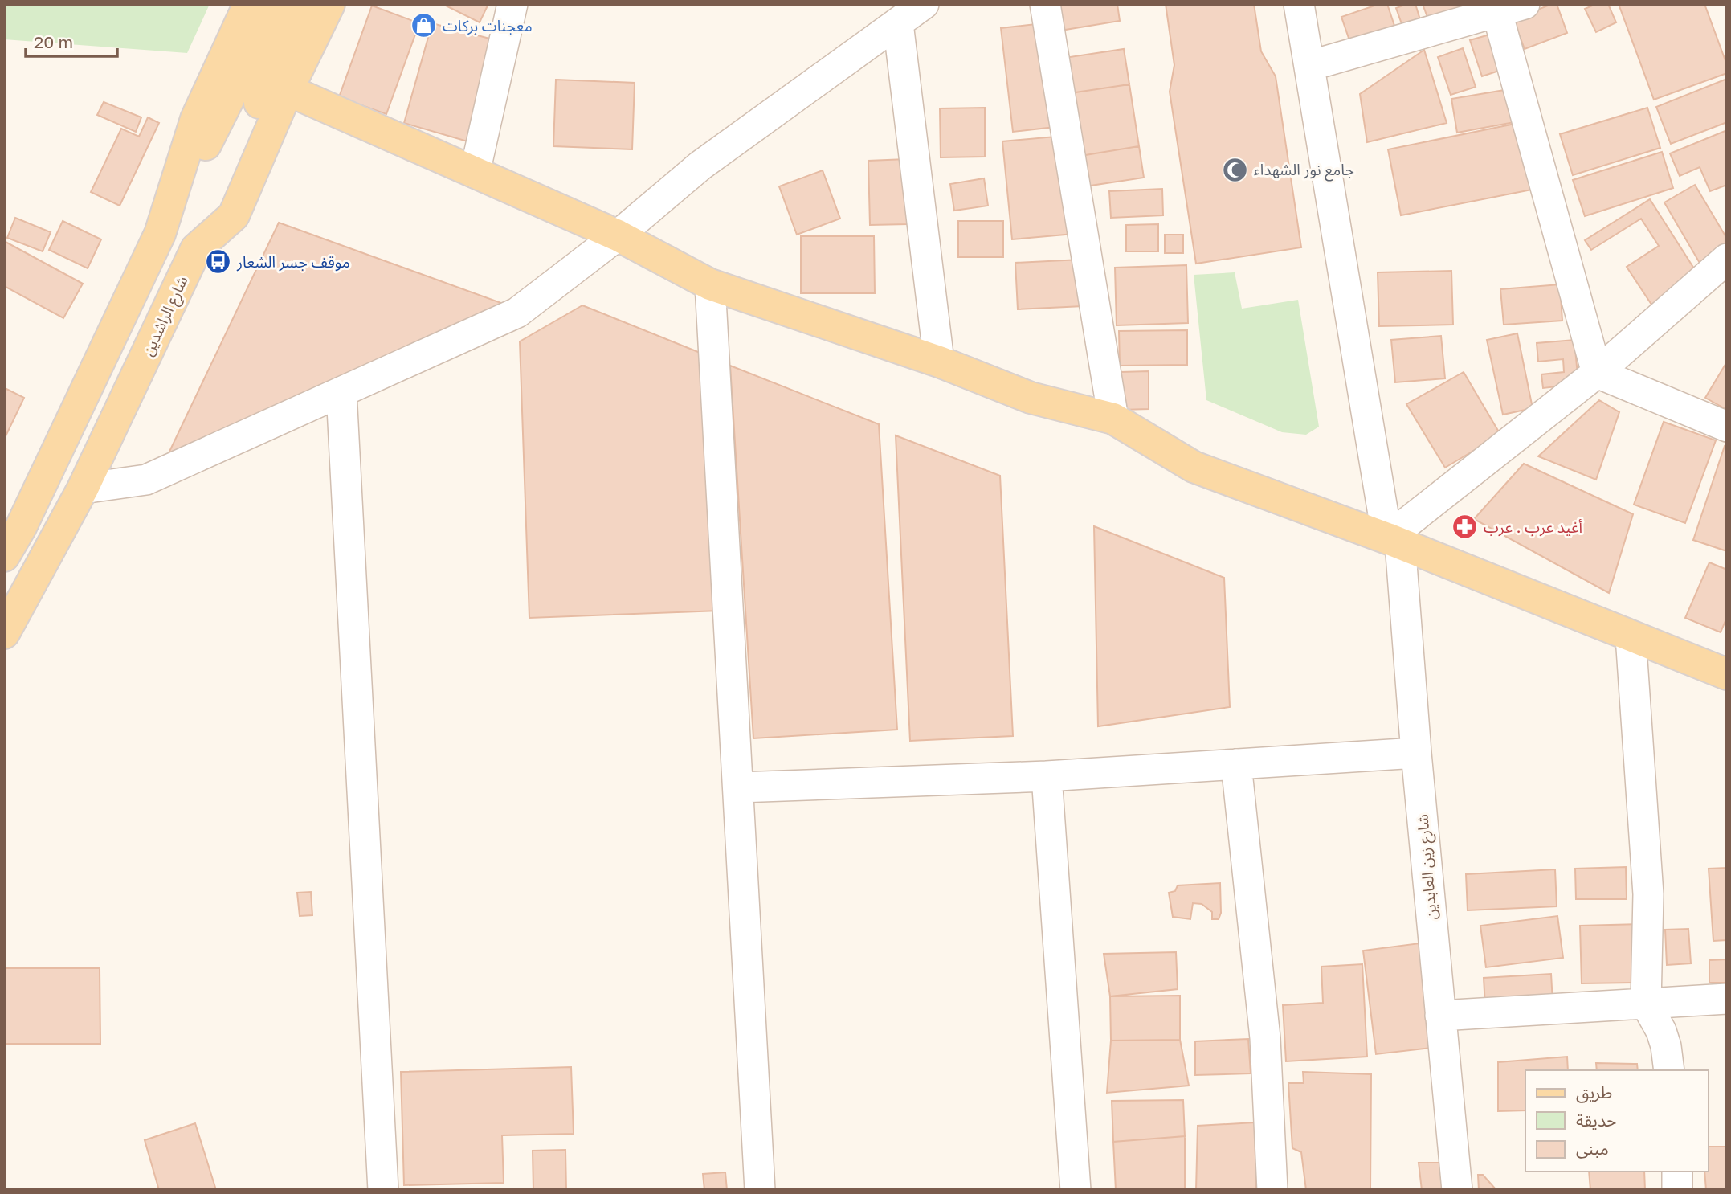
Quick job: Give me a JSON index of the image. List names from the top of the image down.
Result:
{
  "streets": {
    "main road": ["شارع الراشدين"],
    "street": ["شارع زين العابدين"]
  },
  "places": {
    "shop": ["معجنات بركات"],
    "mosque": ["جامع نور الشهداء"],
    "bus stop": ["موقف جسر الشعار"],
    "pharmacy": ["أغيد عرب . عرب"]
  },
  "legend": ["طريق", "حديقة", "مبنى"],
  "scale_bar": "20 m"
}
